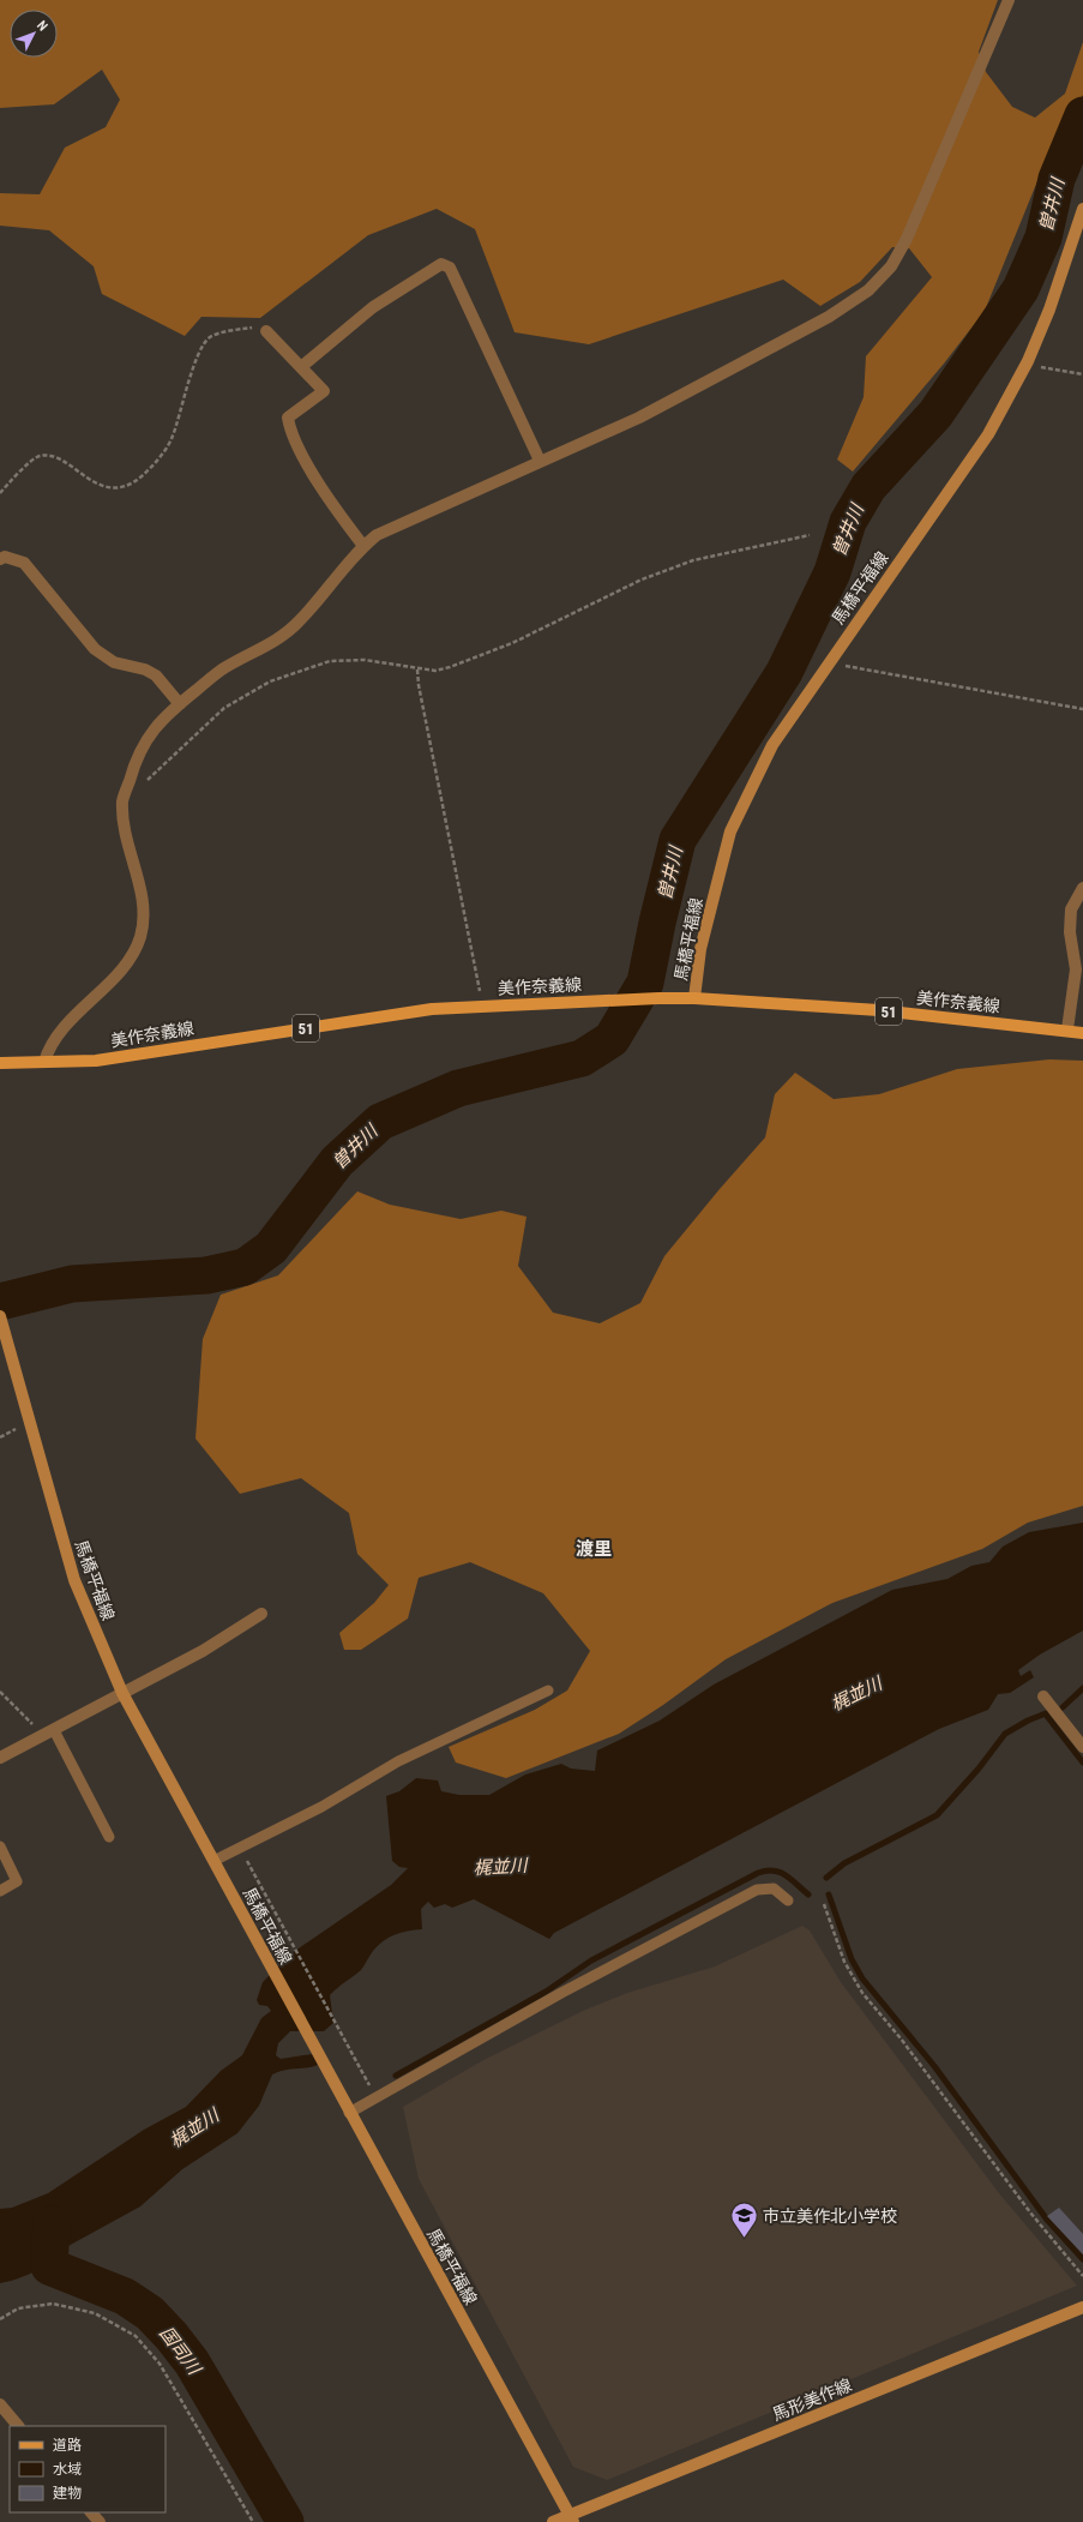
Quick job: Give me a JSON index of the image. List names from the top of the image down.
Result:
{
  "streets": {
    "main road": [
      "馬橋平福線",
      "美作奈義線",
      "51",
      "馬形美作線"
    ]
  },
  "crossings": [
    ["馬橋平福線", "美作奈義線"],
    ["馬橋平福線", "馬形美作線"]
  ],
  "districts": ["渡里"],
  "water": ["曽井川", "梶並川", "国司川"],
  "places": {
    "school or university": ["市立美作北小学校"]
  },
  "legend": ["道路", "水域", "建物"],
  "north": "top right"
}
